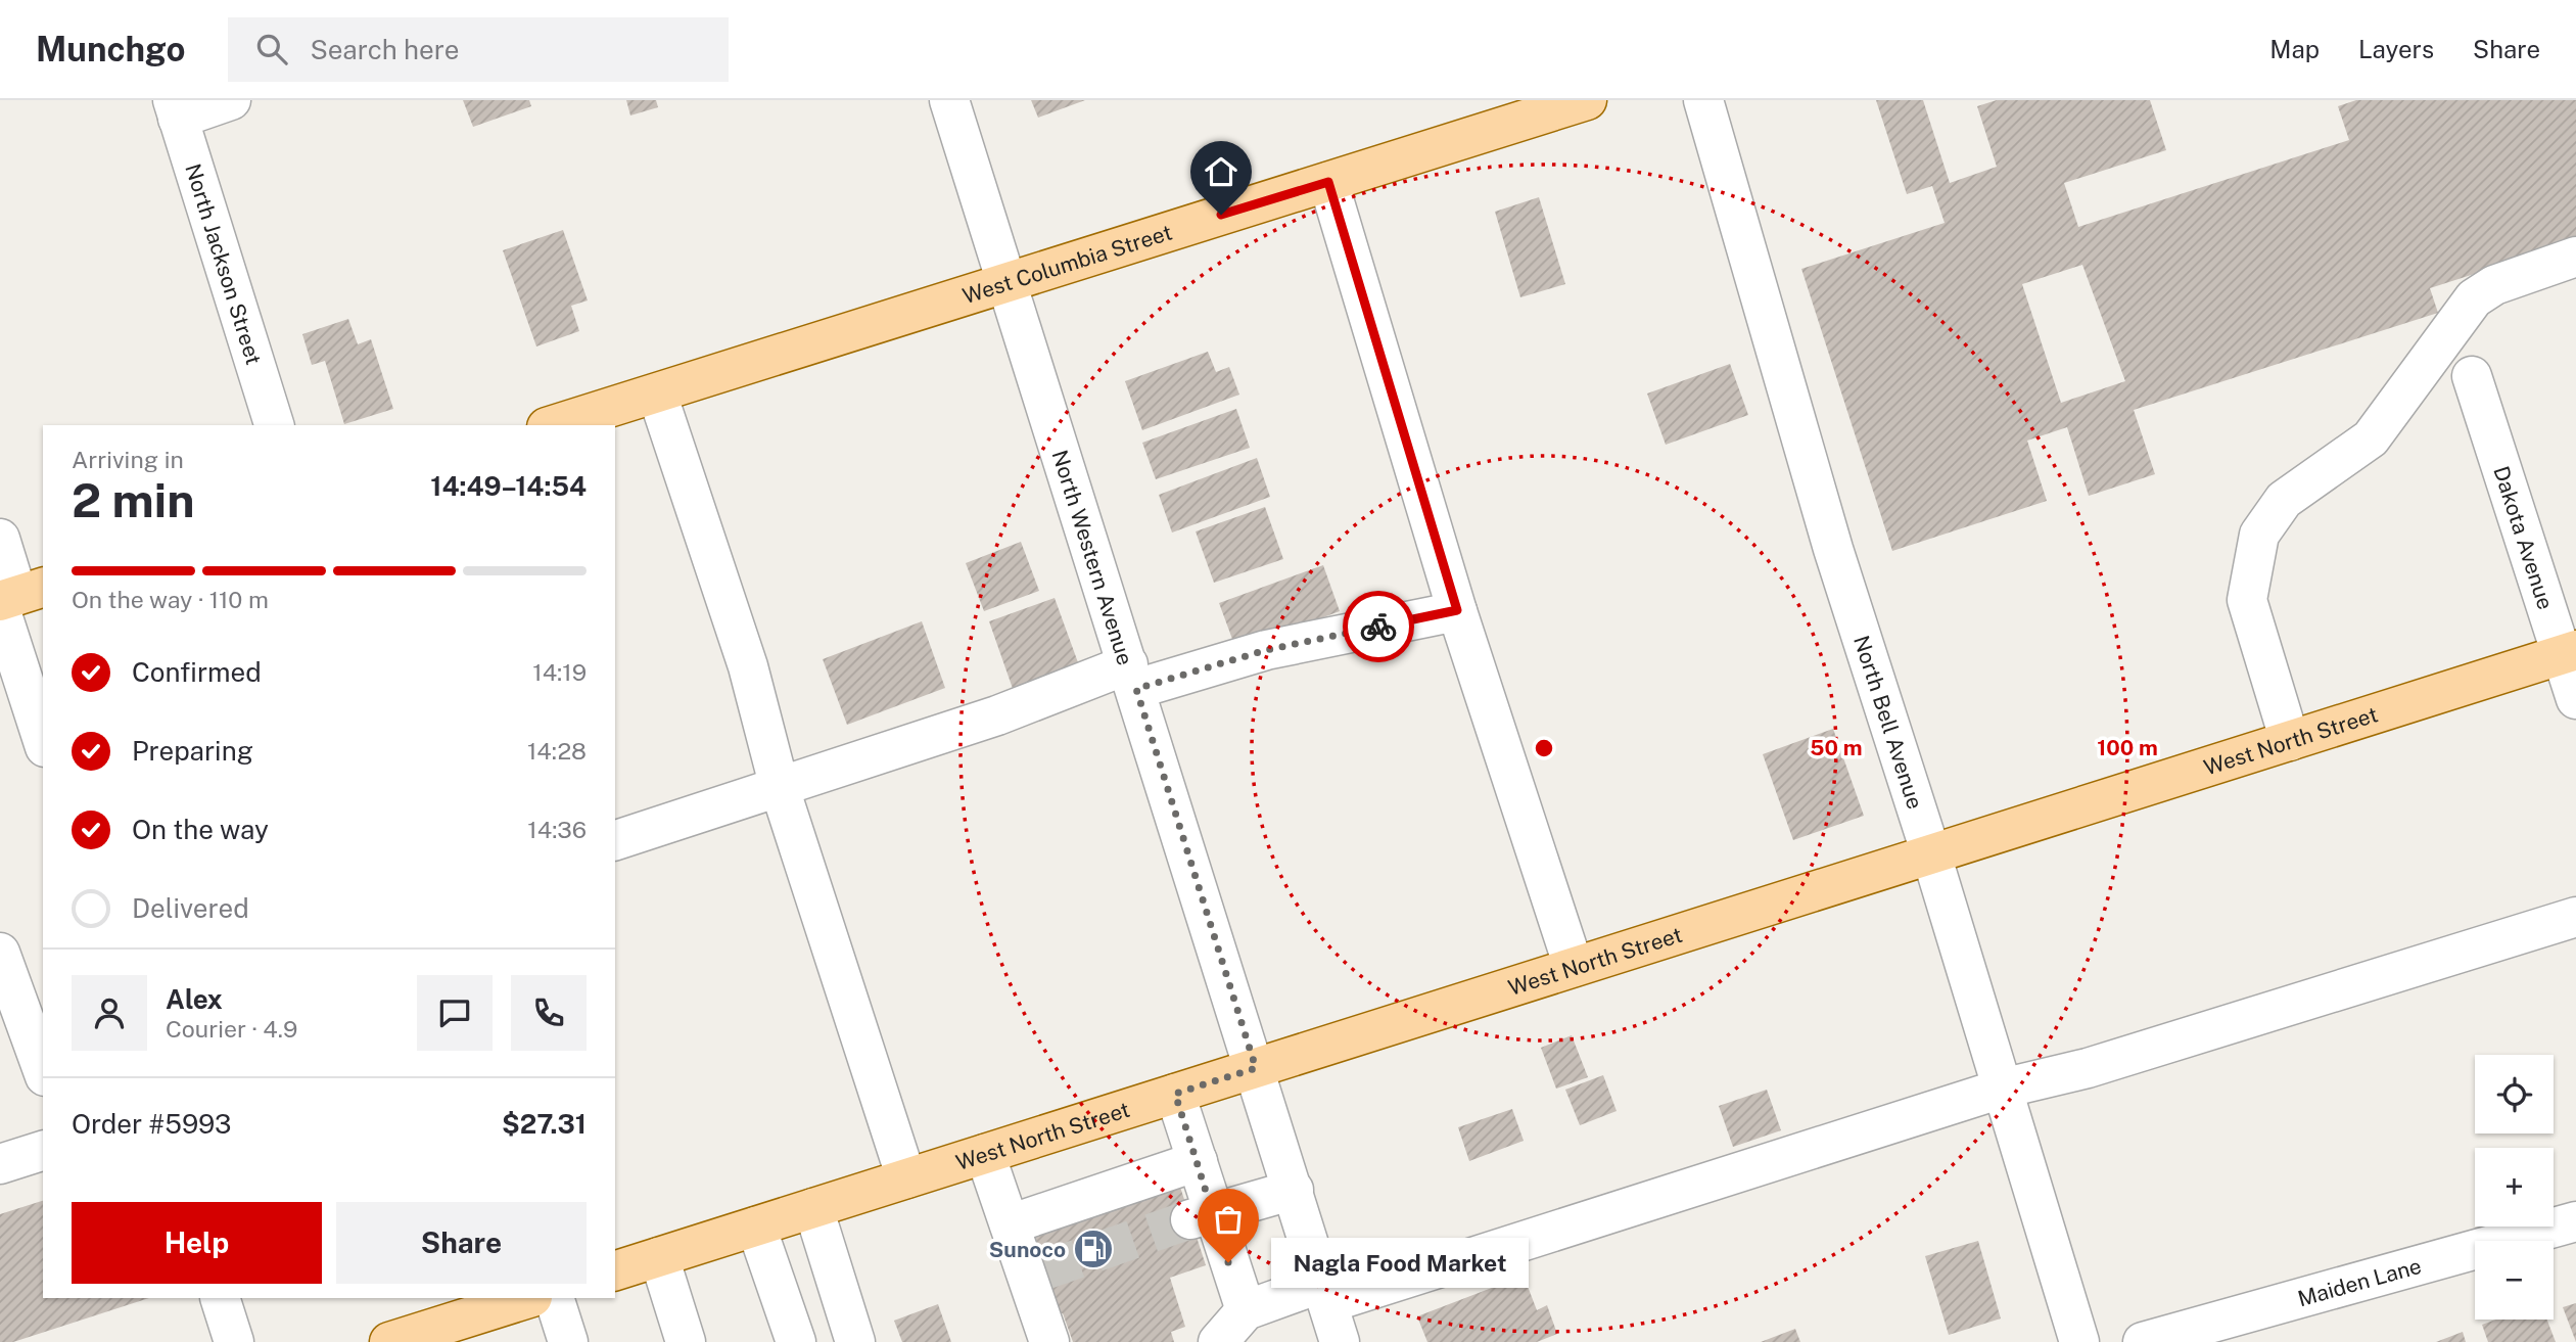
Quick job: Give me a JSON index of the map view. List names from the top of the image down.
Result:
{
  "streets": {
    "main road": ["West Columbia Street", "West North Street"],
    "street": [
      "North Jackson Street",
      "Dakota Avenue",
      "North Western Avenue",
      "North Bell Avenue",
      "Maiden Lane"
    ]
  },
  "crossings": [
    ["West Columbia Street", "North Western Avenue"],
    ["Dakota Avenue", "West North Street"],
    ["North Western Avenue", "West North Street"],
    ["North Bell Avenue", "West North Street"]
  ],
  "places": {
    "fuel station": ["Sunoco"],
    "other": ["Nagla Food Market"]
  },
  "page": {
    "header": "Munchgo",
    "search": "Search here",
    "nav": ["Map", "Layers", "Share"],
    "heading": ["2 min", "Arriving in", "14:49–14:54"],
    "panel": [
      "Alex",
      "Courier · 4.9",
      "Order #5993",
      "$27.31"
    ],
    "bar": "On the way · 110 m",
    "list": [
      ["Confirmed", "14:19"],
      ["Preparing", "14:28"],
      ["On the way", "14:36"],
      "Delivered"
    ],
    "map_buttons": ["+", "−"],
    "buttons": ["Help", "Share"],
    "bubble": "Nagla Food Market"
  },
  "rings": ["50 m", "100 m"]
}
